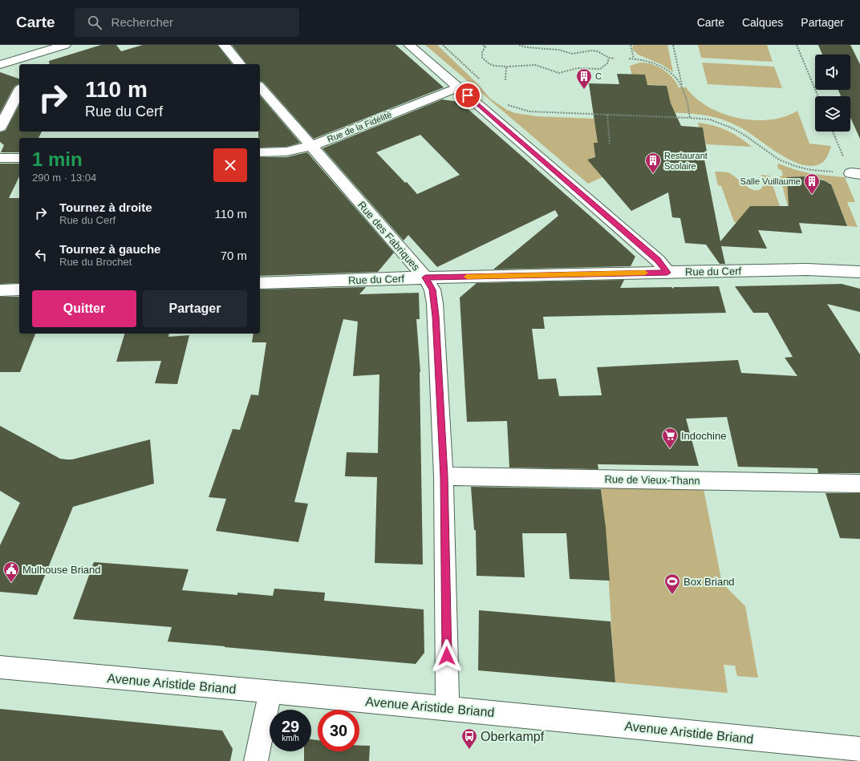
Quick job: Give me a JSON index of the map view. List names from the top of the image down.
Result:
{
  "streets": {
    "street": [
      "Rue de la Fidélité",
      "Rue des Fabriques",
      "Rue du Cerf",
      "Rue de Vieux-Thann",
      "Avenue Aristide Briand"
    ]
  },
  "crossings": [
    ["Rue de la Fidélité", "Rue des Fabriques"],
    ["Rue des Fabriques", "Rue du Cerf"],
    ["Rue des Fabriques", "Rue de Vieux-Thann"],
    ["Rue des Fabriques", "Avenue Aristide Briand"]
  ],
  "places": {
    "building": ["C", "Restaurant Scolaire", "Salle Vuillaume"],
    "supermarket": ["Indochine"],
    "public building": ["Mulhouse Briand"],
    "sports": ["Box Briand"],
    "bus stop": ["Oberkampf"]
  },
  "page": {
    "header": "Carte",
    "search": "Rechercher",
    "nav": ["Carte", "Calques", "Partager"],
    "turn": ["110 m", "Rue du Cerf"],
    "heading": ["1 min", "290 m · 13:04"],
    "list": [
      {
        "name": "Tournez à droite",
        "note": "Rue du Cerf",
        "value": "110 m"
      },
      {
        "name": "Tournez à gauche",
        "note": "Rue du Brochet",
        "value": "70 m"
      }
    ],
    "buttons": ["Quitter", "Partager"],
    "speed": "29 km/h",
    "limit": "30"
  }
}
